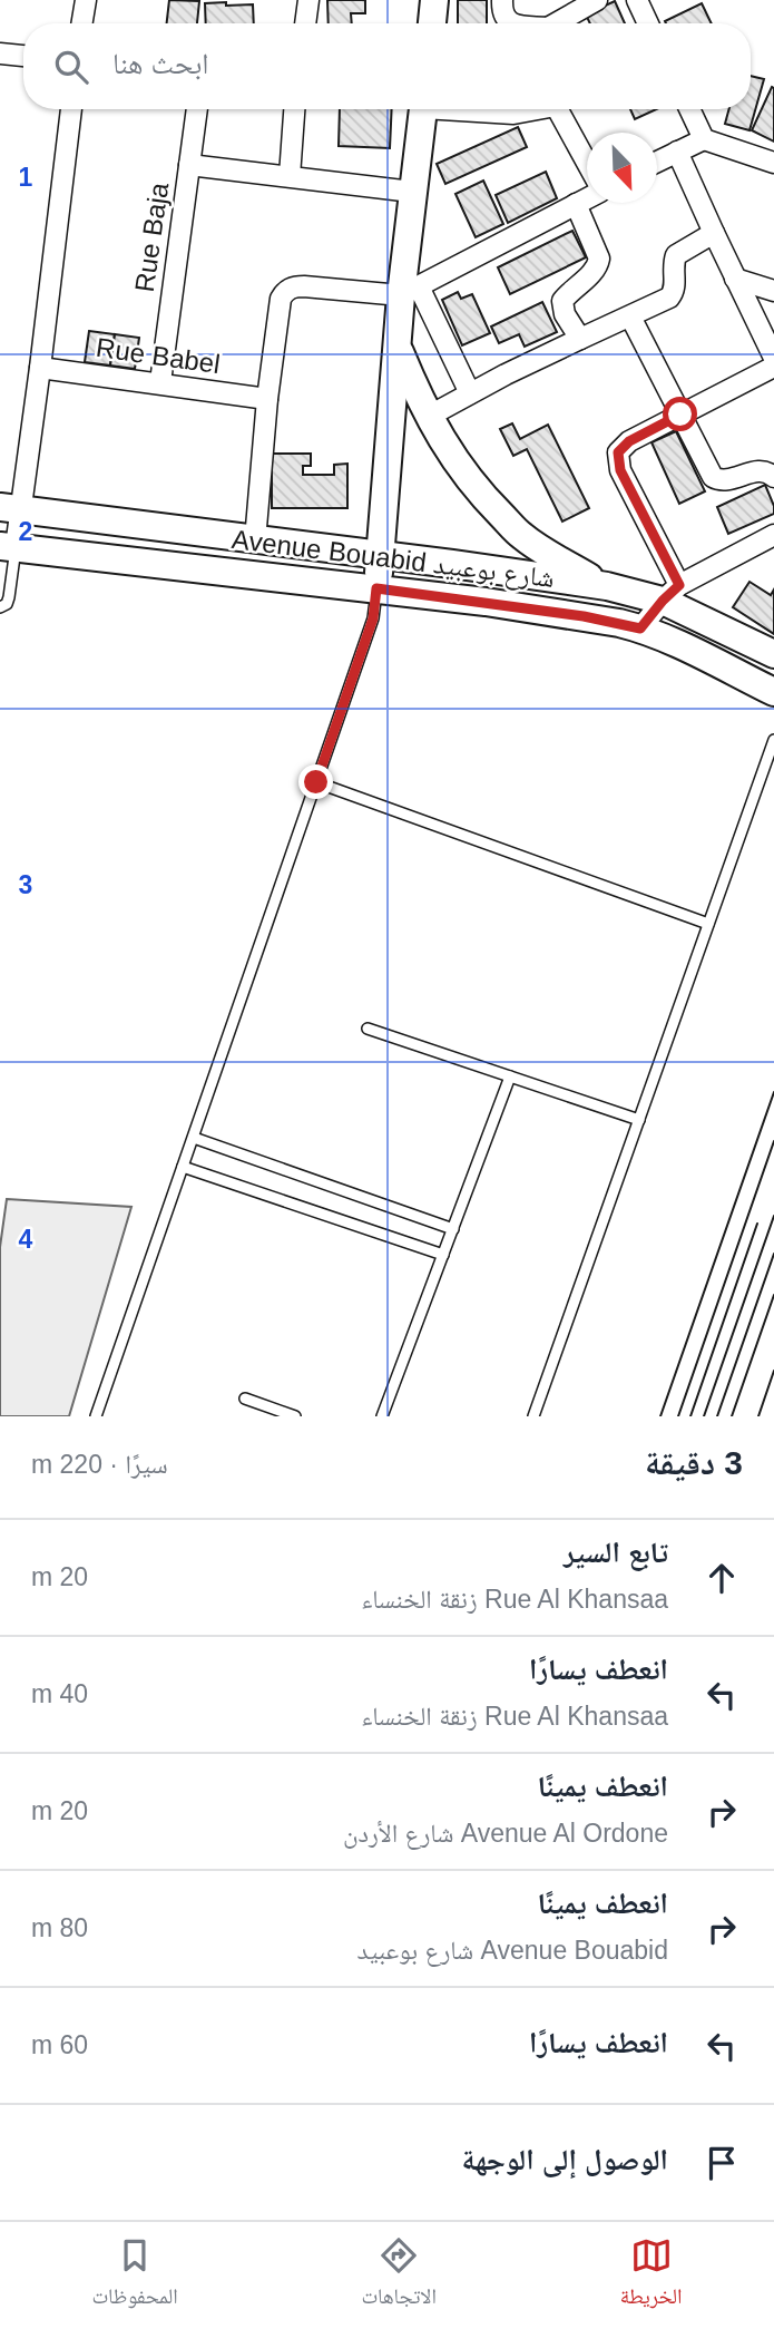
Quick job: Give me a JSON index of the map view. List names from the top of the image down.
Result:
{
  "streets": {
    "street": ["Rue Baja", "Rue Babel", "Avenue Bouabid شارع بوعبيد"]
  },
  "crossings": [
    ["Rue Baja", "Rue Babel"]
  ],
  "north": "bottom right",
  "page": {
    "search": "ابحث هنا",
    "heading": ["3 دقيقة", "سيرًا · 220 m"],
    "list": [
      ["تابع السير", "Rue Al Khansaa زنقة الخنساء", "20 m"],
      ["انعطف يسارًا", "Rue Al Khansaa زنقة الخنساء", "40 m"],
      ["انعطف يمينًا", "Avenue Al Ordone شارع الأردن", "20 m"],
      ["انعطف يمينًا", "Avenue Bouabid شارع بوعبيد", "80 m"],
      ["انعطف يسارًا", "60 m"],
      "الوصول إلى الوجهة"
    ],
    "nav": ["الخريطة", "الاتجاهات", "المحفوظات"]
  },
  "grid": {
    "rows": [
      "1",
      "2",
      "3",
      "4"
    ]
  }
}
